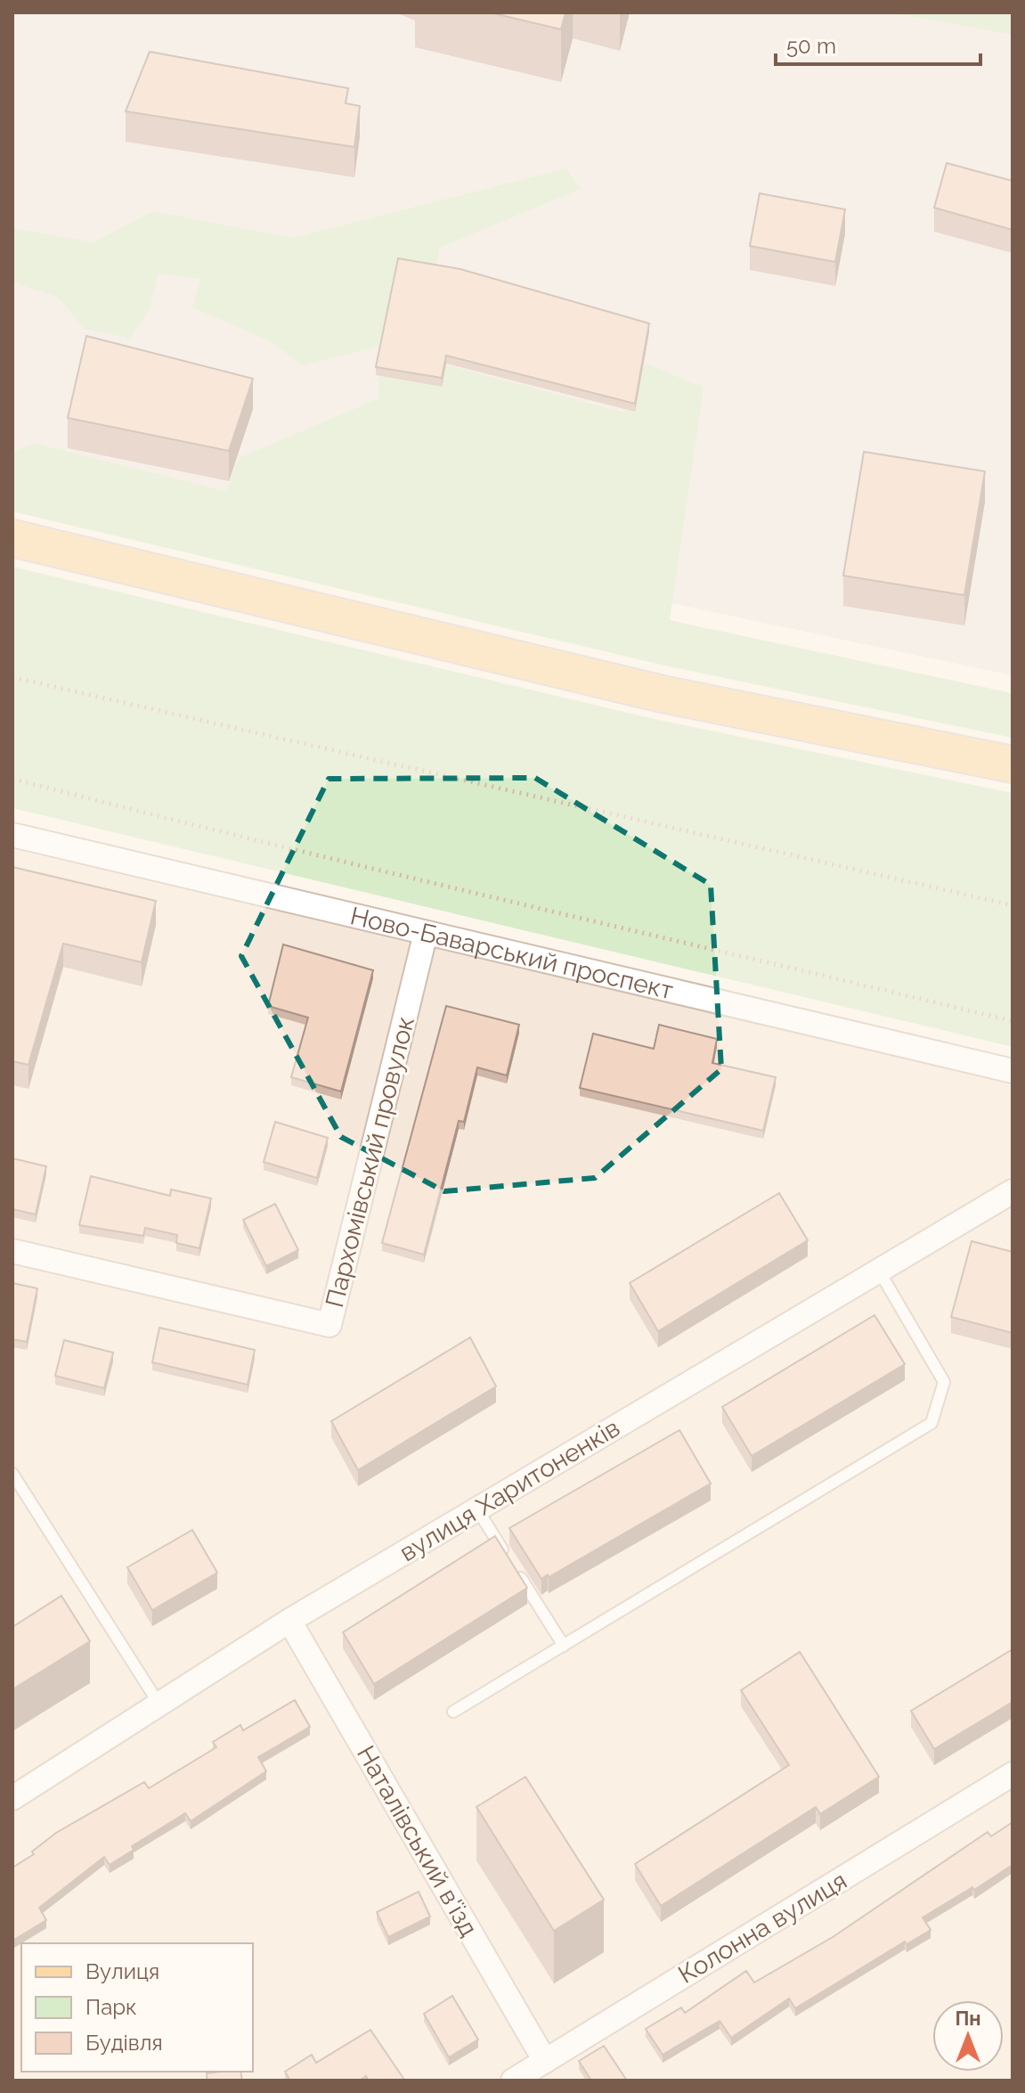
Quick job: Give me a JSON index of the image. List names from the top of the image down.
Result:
{
  "streets": {
    "street": [
      "Ново-Баварський проспект",
      "Пархомівський провулок",
      "вулиця Харитоненків",
      "Наталівський в'їзд",
      "Колонна вулиця"
    ]
  },
  "crossings": [
    ["Ново-Баварський проспект", "Пархомівський провулок"],
    ["вулиця Харитоненків", "Наталівський в'їзд"],
    ["Наталівський в'їзд", "Колонна вулиця"]
  ],
  "legend": ["Вулиця", "Парк", "Будівля"],
  "scale_bar": "50 m",
  "north": "top"
}
